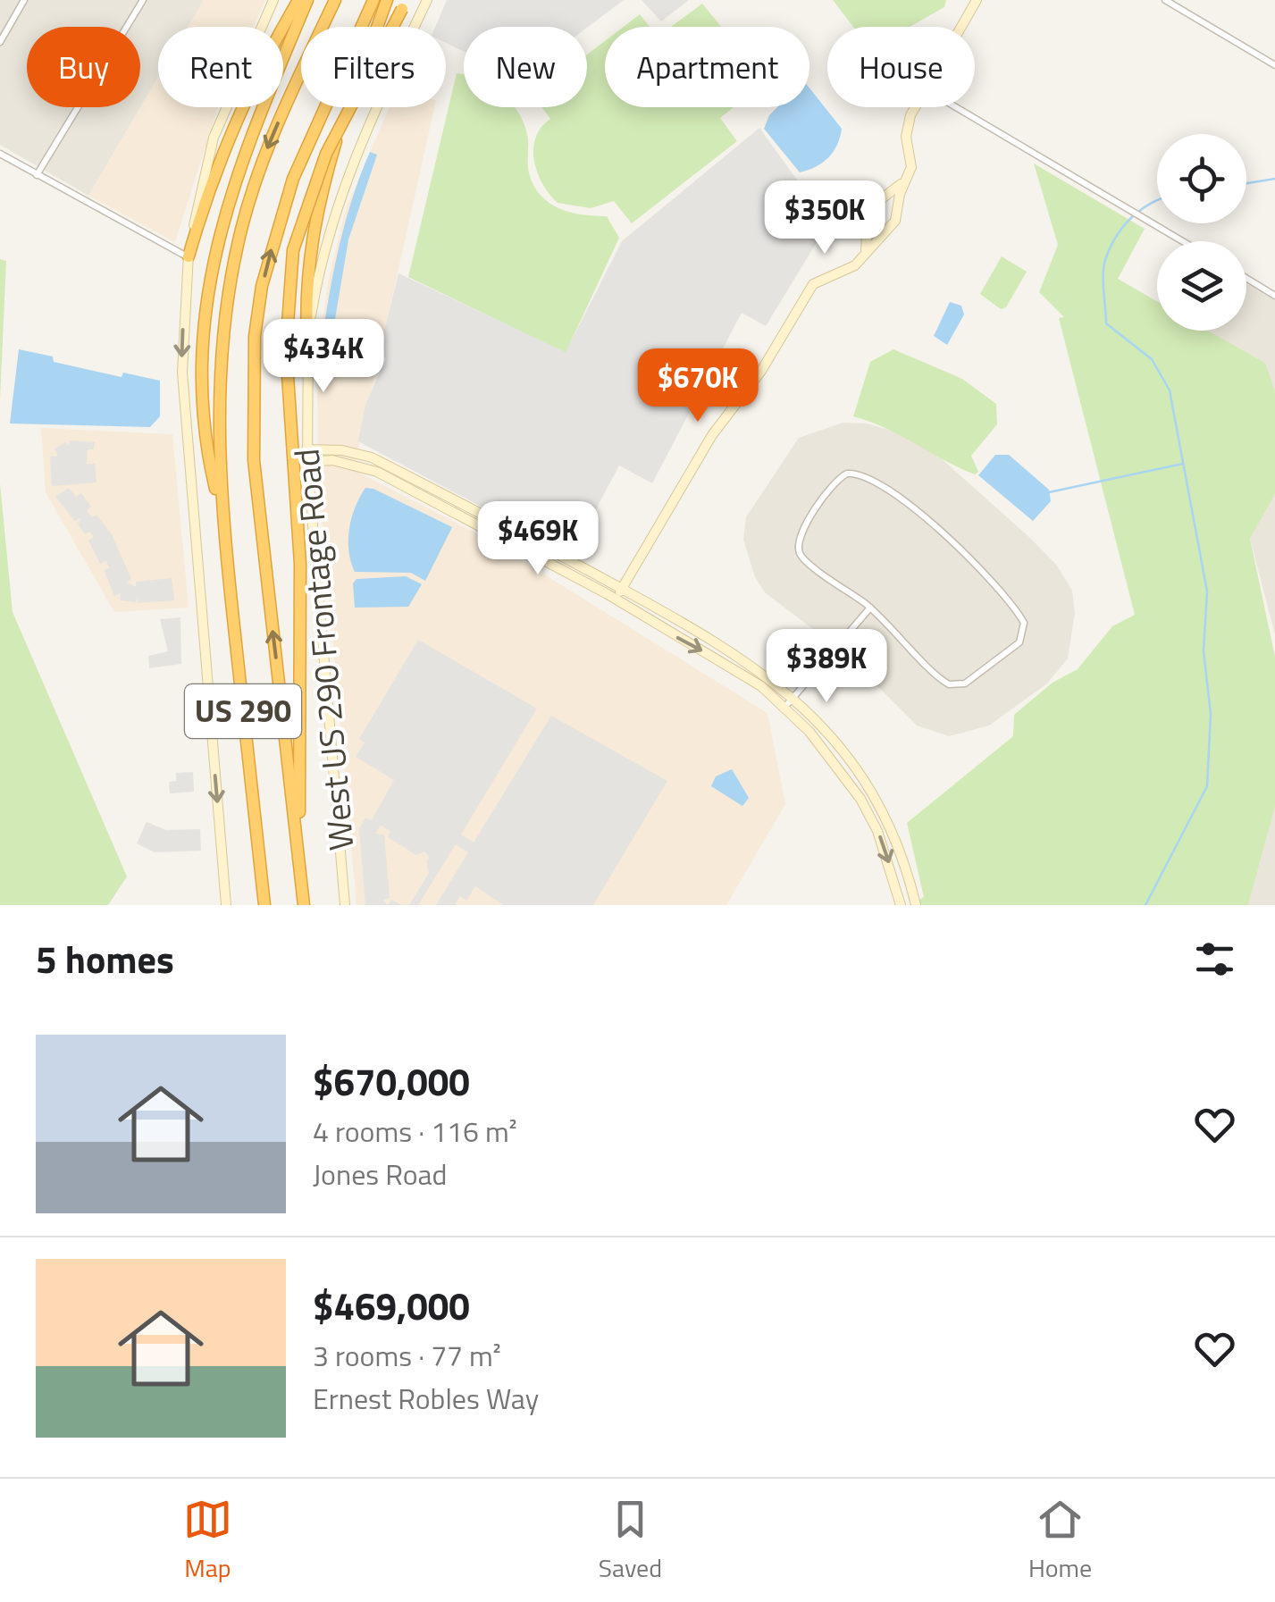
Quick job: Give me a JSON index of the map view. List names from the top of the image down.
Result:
{
  "streets": {
    "highway": ["US 290"],
    "street": ["West US 290 Frontage Road"]
  },
  "page": {
    "chip": [
      "Buy",
      "Rent",
      "Filters",
      "New",
      "Apartment",
      "House"
    ],
    "price": [
      "$350K",
      "$434K",
      "$670K",
      "$469K",
      "$389K"
    ],
    "heading": "5 homes",
    "list": [
      {
        "name": "$670,000",
        "note": "4 rooms · 116 m² · Jones Road"
      },
      {
        "name": "$469,000",
        "note": "3 rooms · 77 m² · Ernest Robles Way"
      }
    ],
    "tabs": ["Map", "Saved", "Home"]
  }
}
